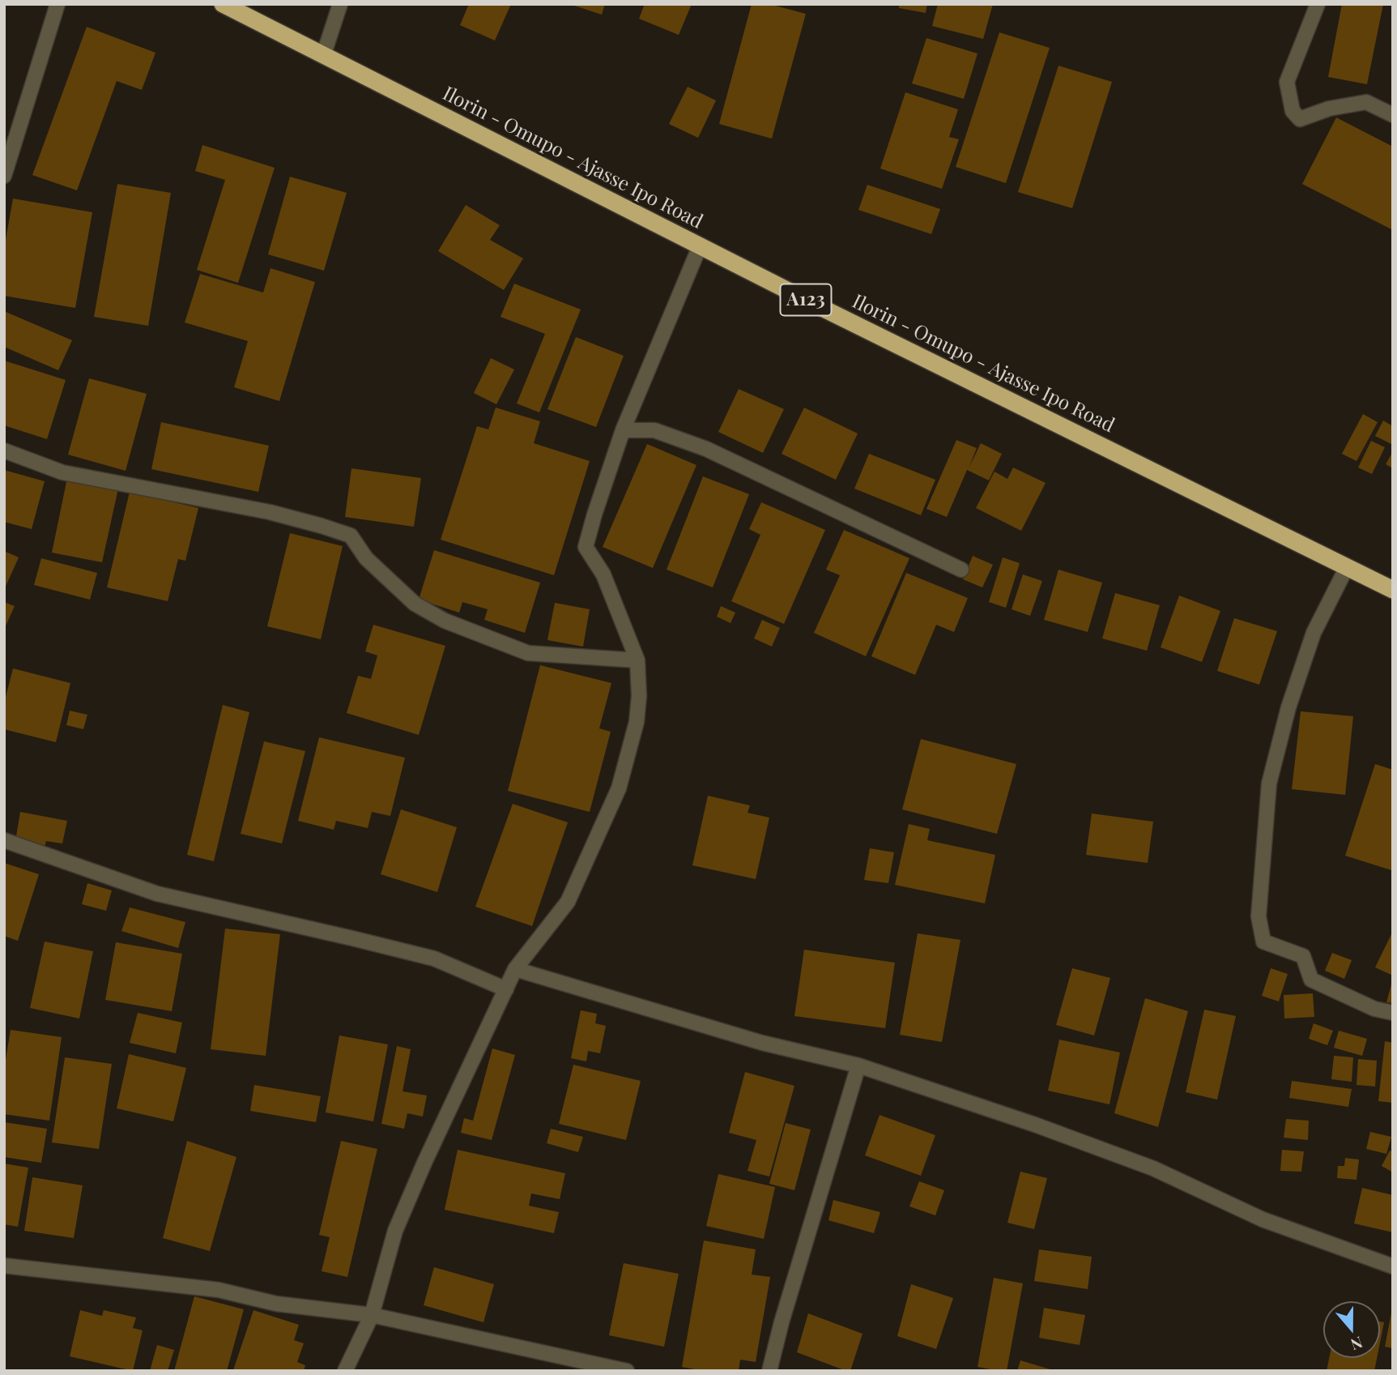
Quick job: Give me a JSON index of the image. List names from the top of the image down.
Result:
{
  "streets": {
    "highway": ["Ilorin - Omupo - Ajasse Ipo Road", "A123"]
  },
  "north": "bottom"
}
